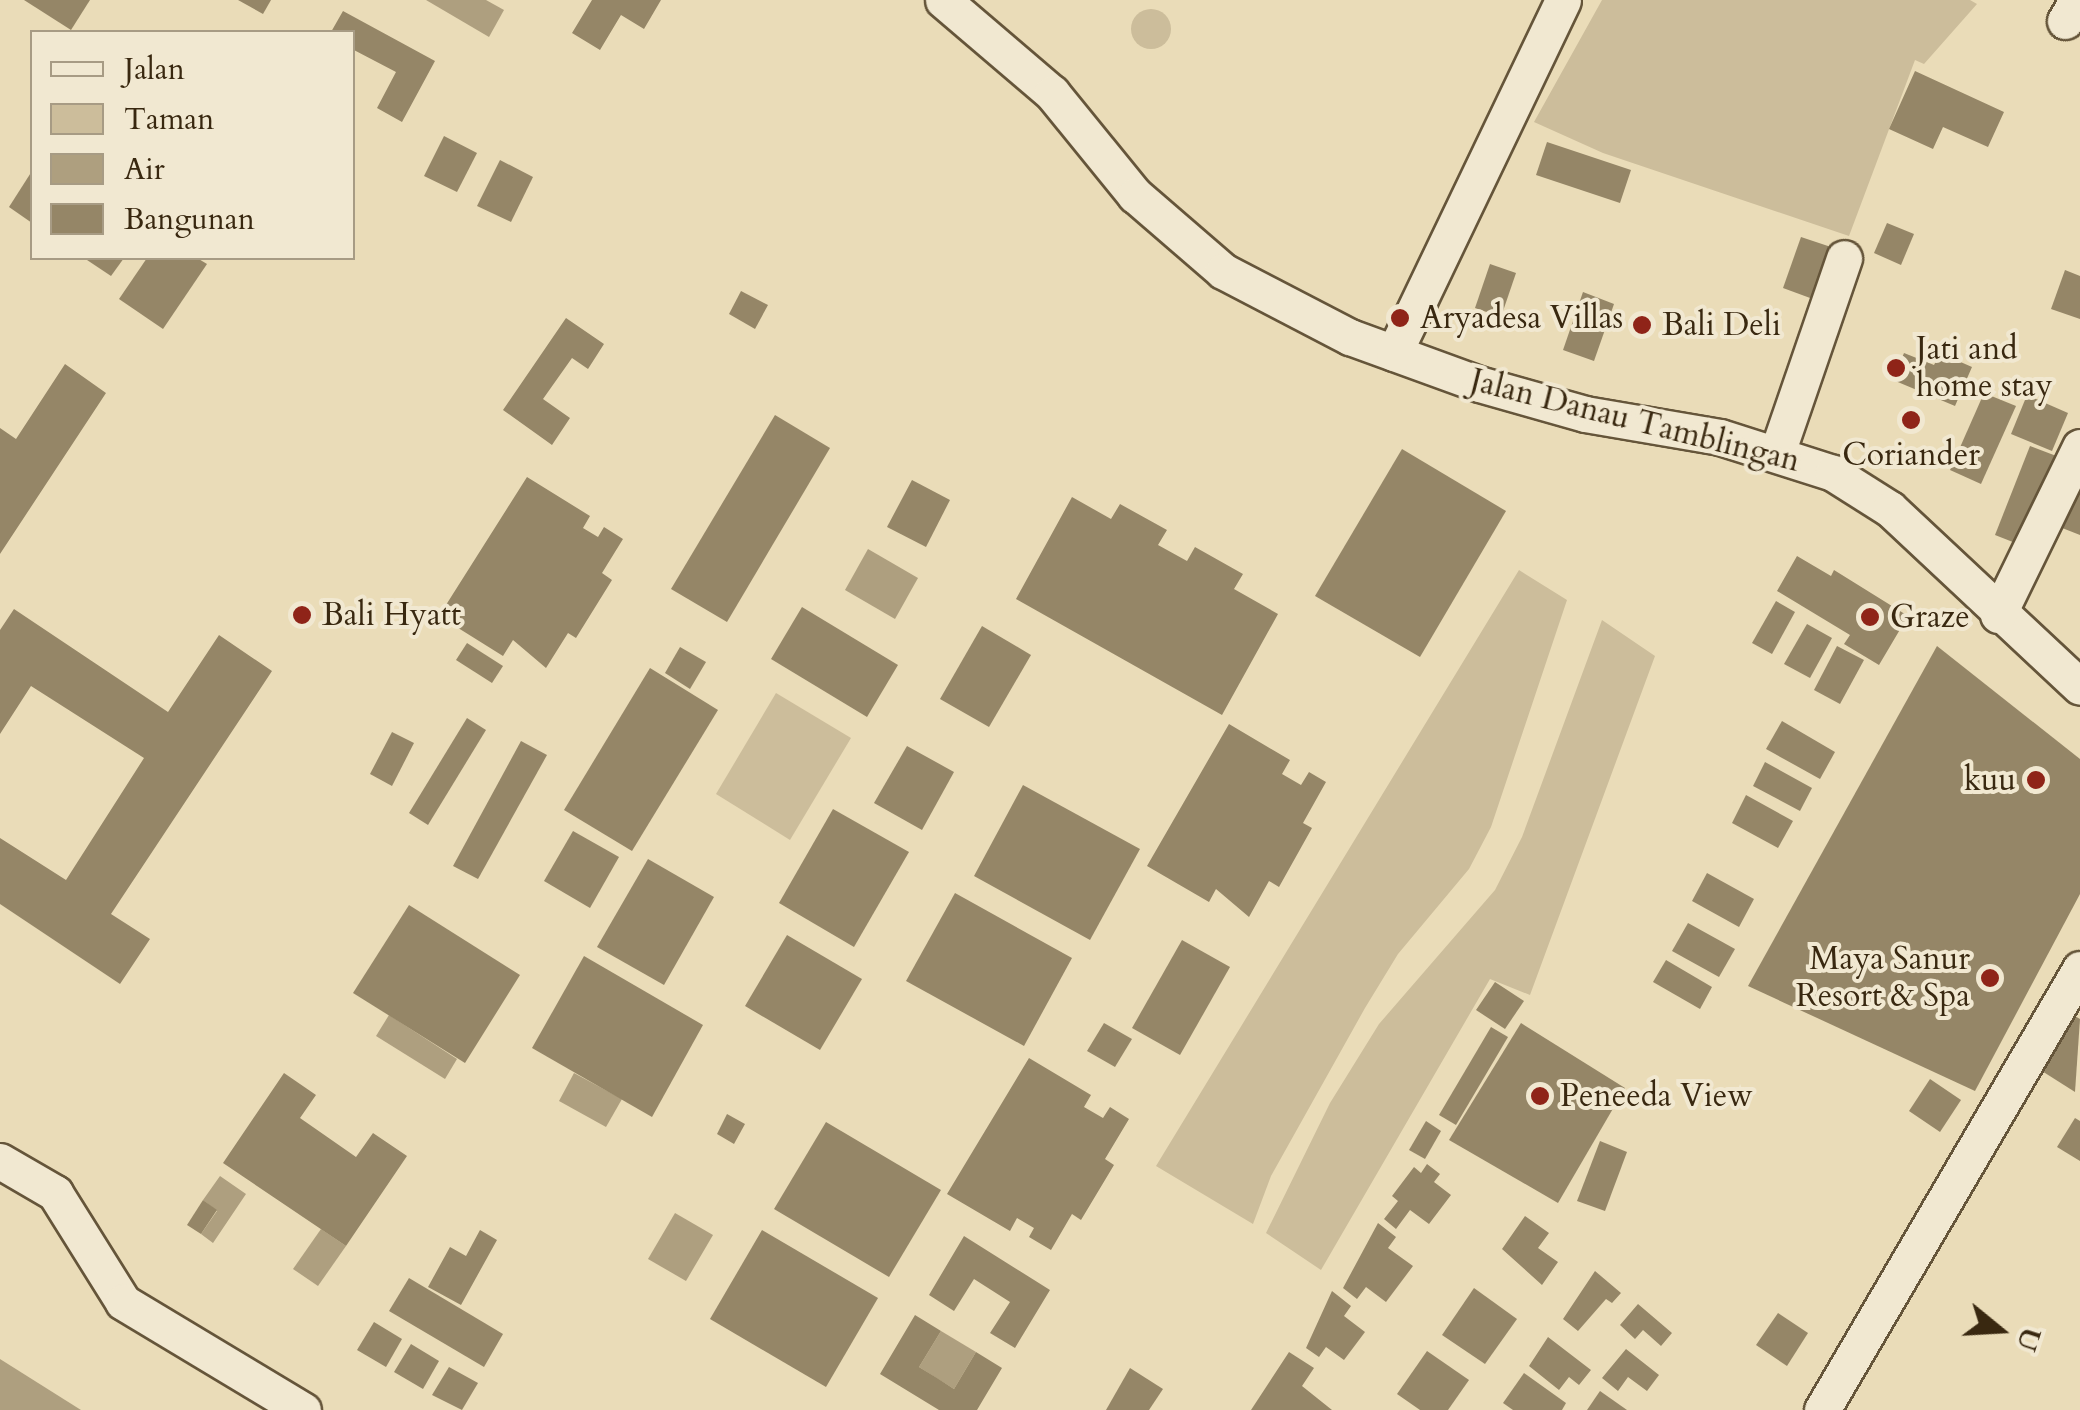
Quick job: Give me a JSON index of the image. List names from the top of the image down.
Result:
{
  "streets": {
    "street": ["Jalan Danau Tamblingan"]
  },
  "places": [
    "Aryadesa Villas",
    "Bali Deli",
    "Jati and home stay",
    "Coriander",
    "Bali Hyatt",
    "Graze",
    "kuu",
    "Maya Sanur Resort & Spa",
    "Peneeda View"
  ],
  "legend": [
    "Jalan",
    "Taman",
    "Air",
    "Bangunan"
  ],
  "north": "right"
}
